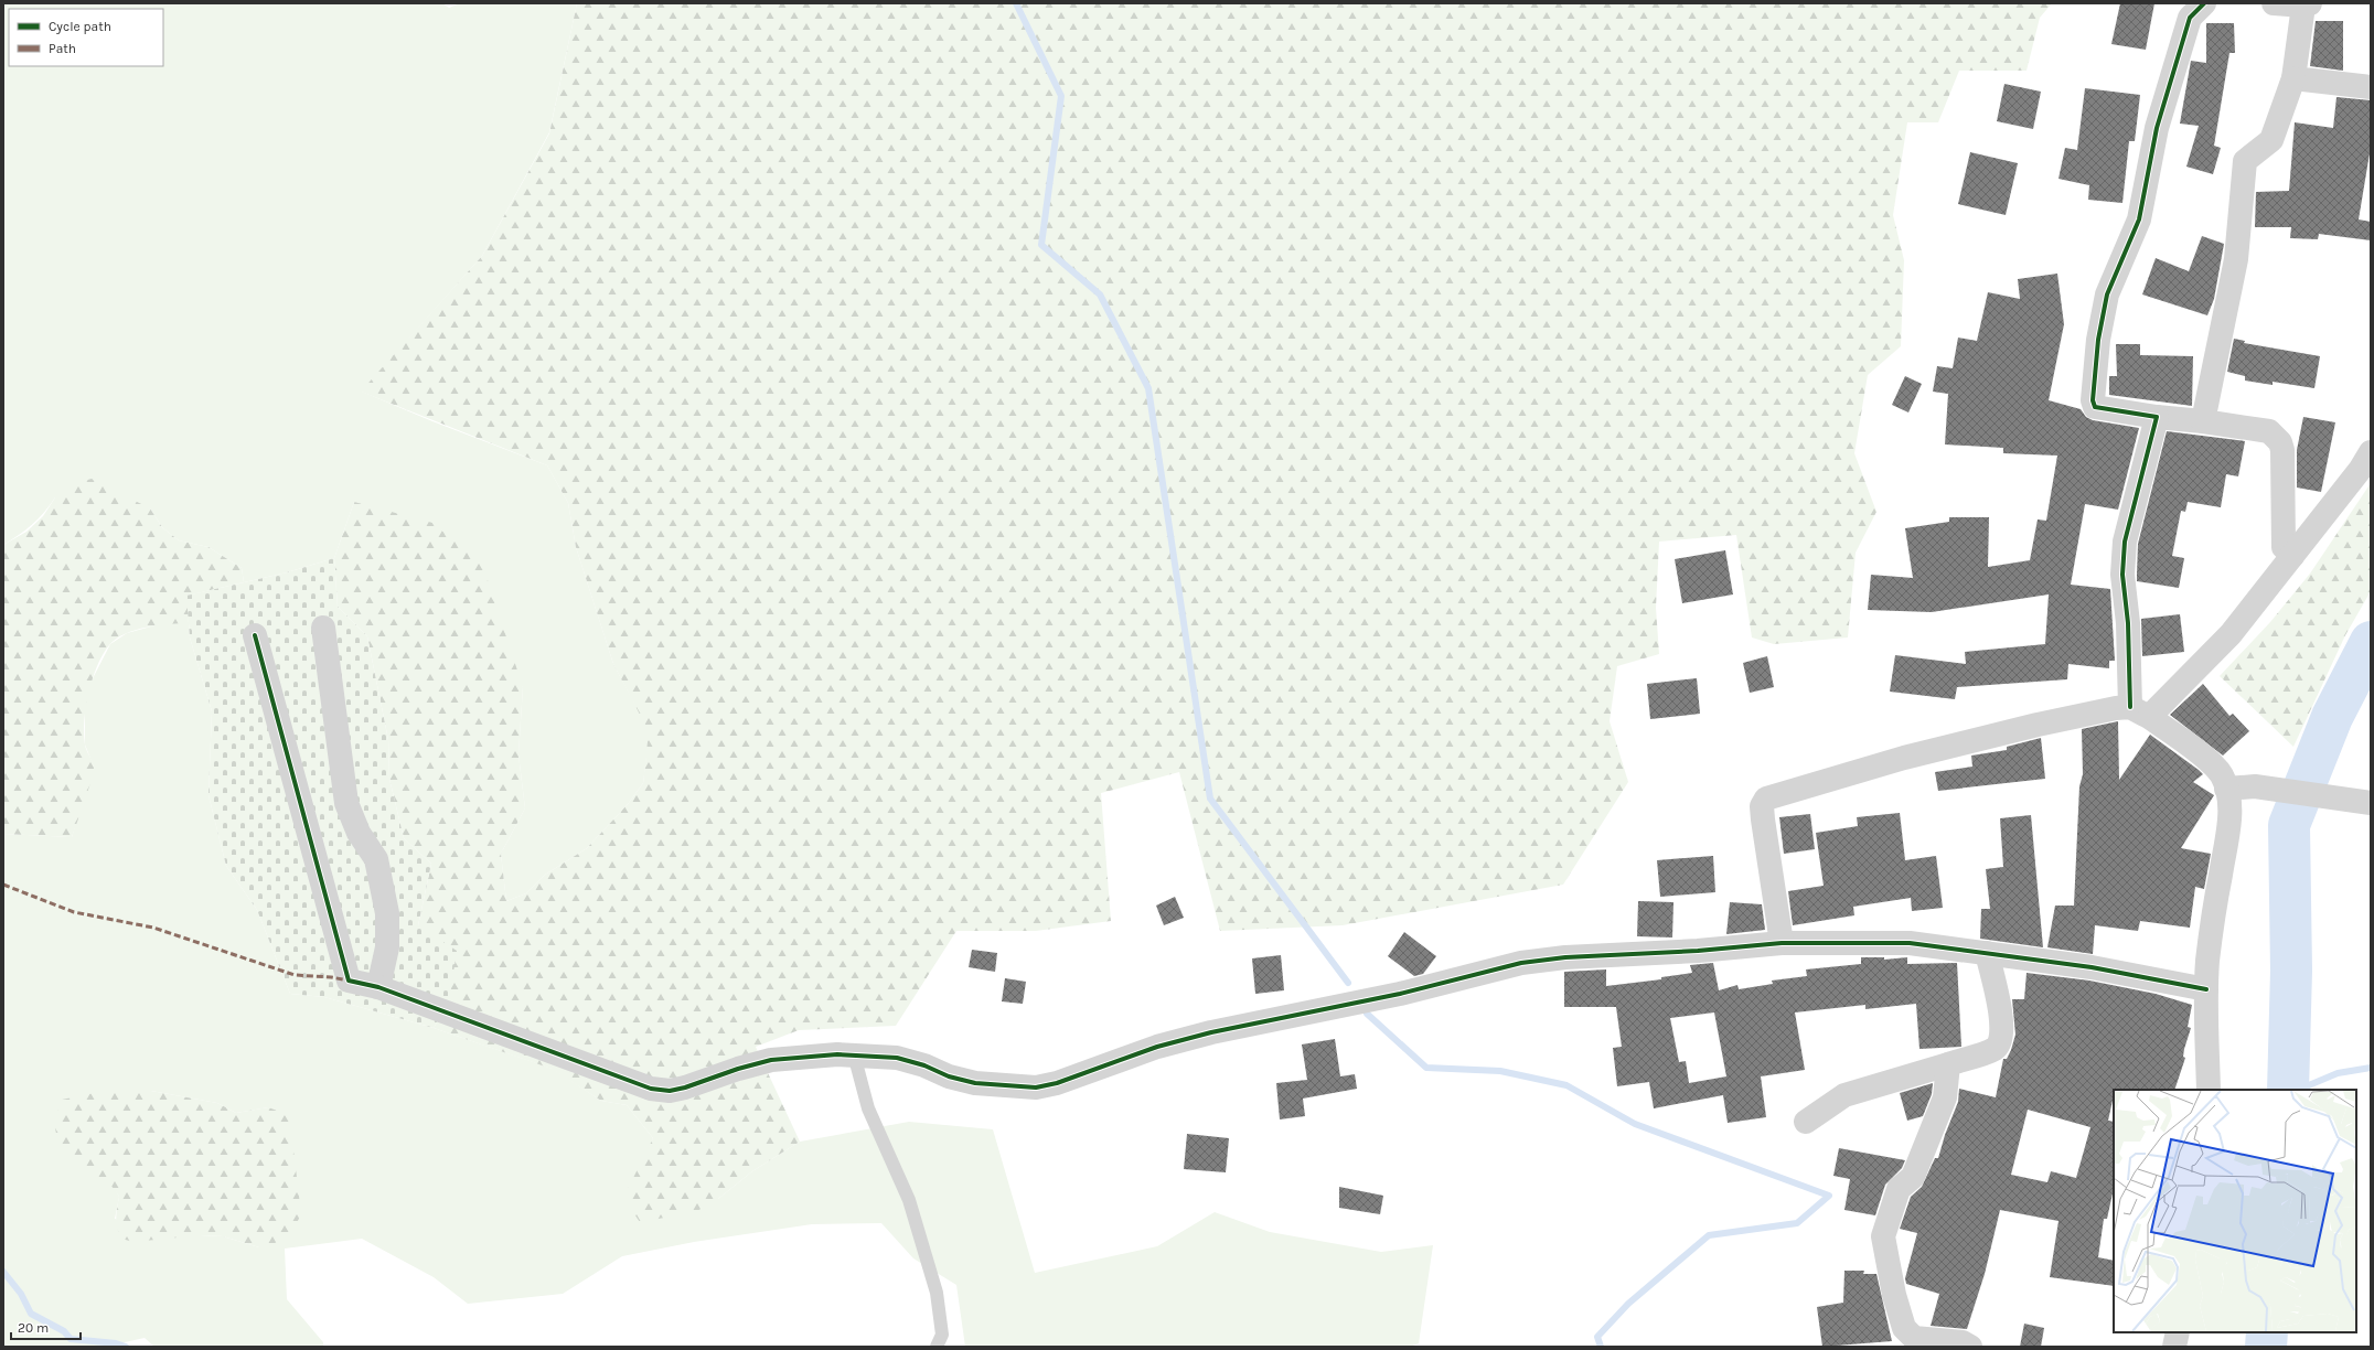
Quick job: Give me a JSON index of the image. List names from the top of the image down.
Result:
{
  "legend": ["Cycle path", "Path"],
  "scale_bar": "20 m"
}
